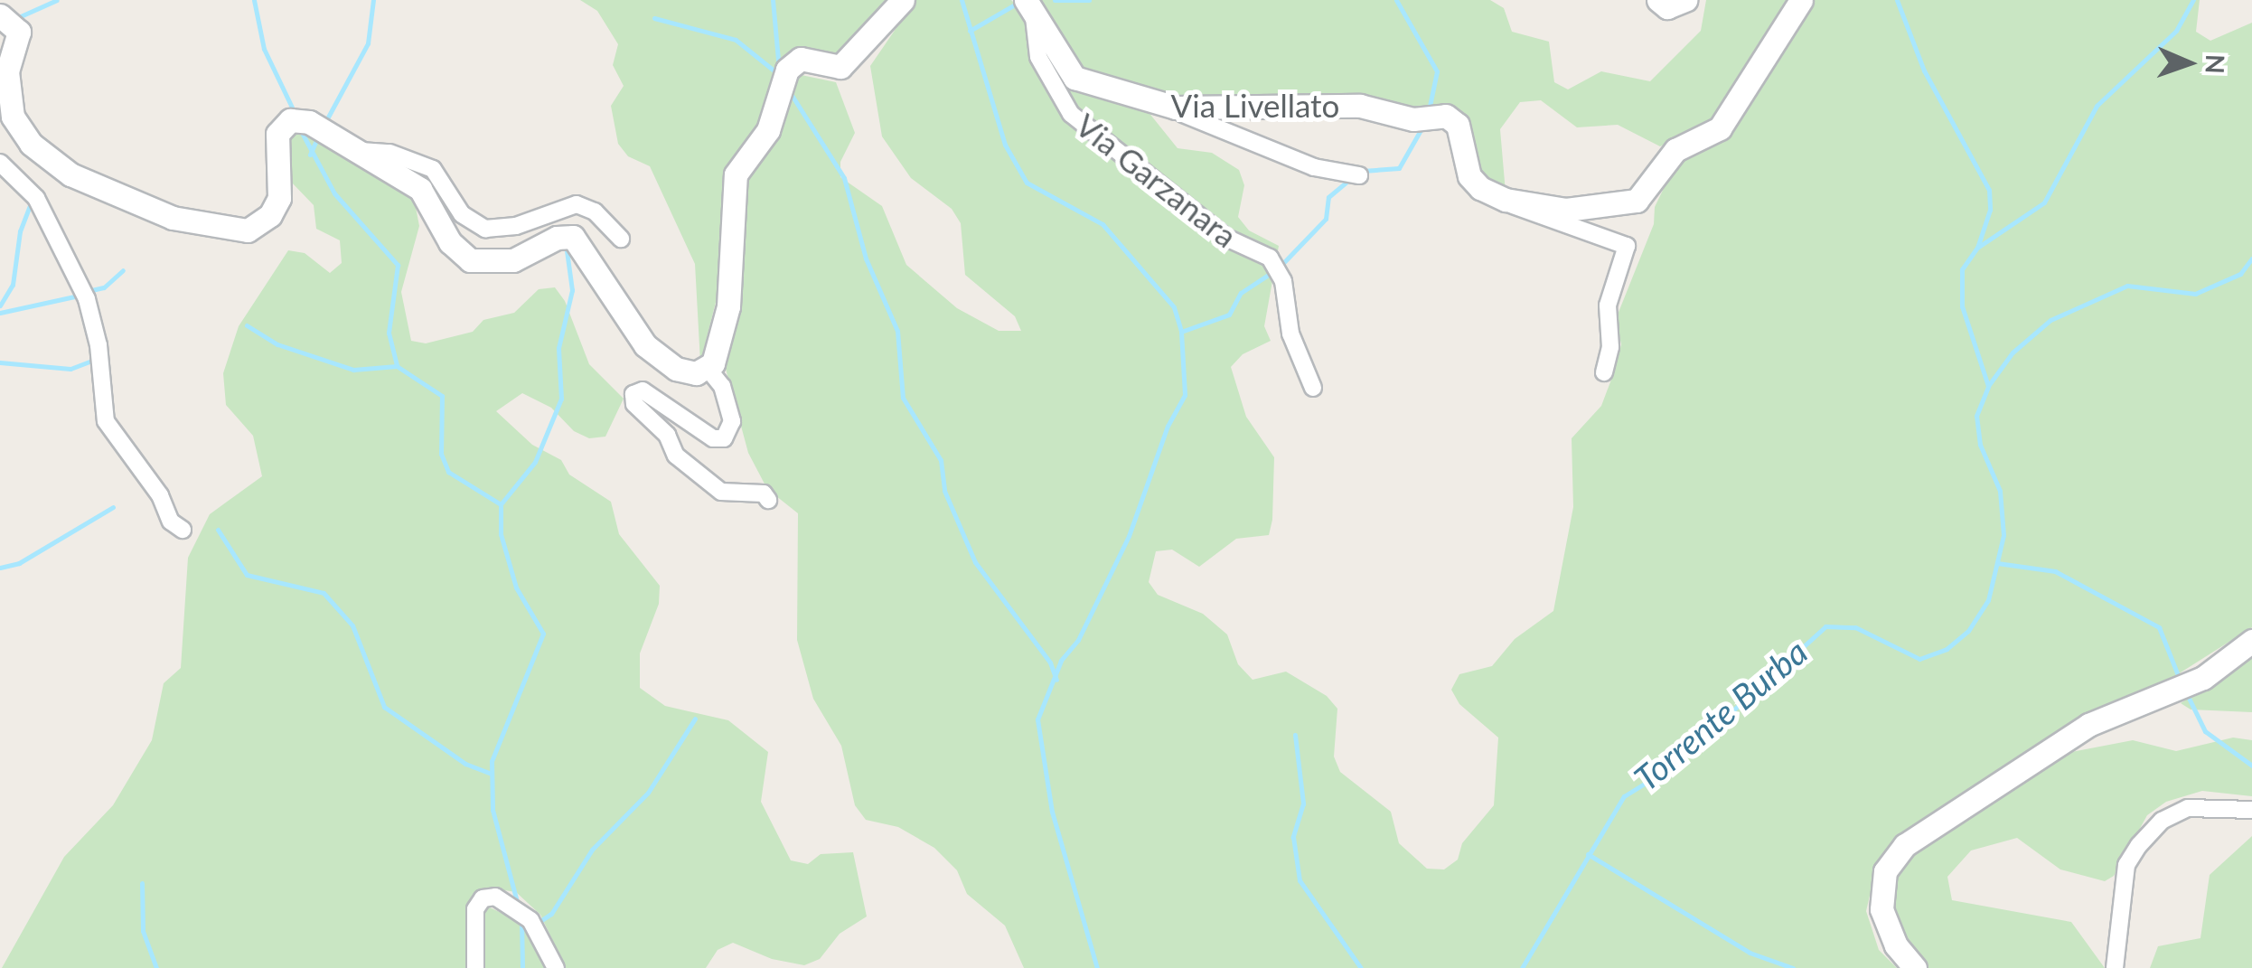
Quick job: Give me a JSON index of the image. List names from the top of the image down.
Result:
{
  "streets": {
    "main road": ["Via Livellato"],
    "street": ["Via Garzanara"]
  },
  "crossings": [
    ["Via Livellato", "Via Garzanara"]
  ],
  "water": ["Torrente Burba"],
  "north": "right"
}
